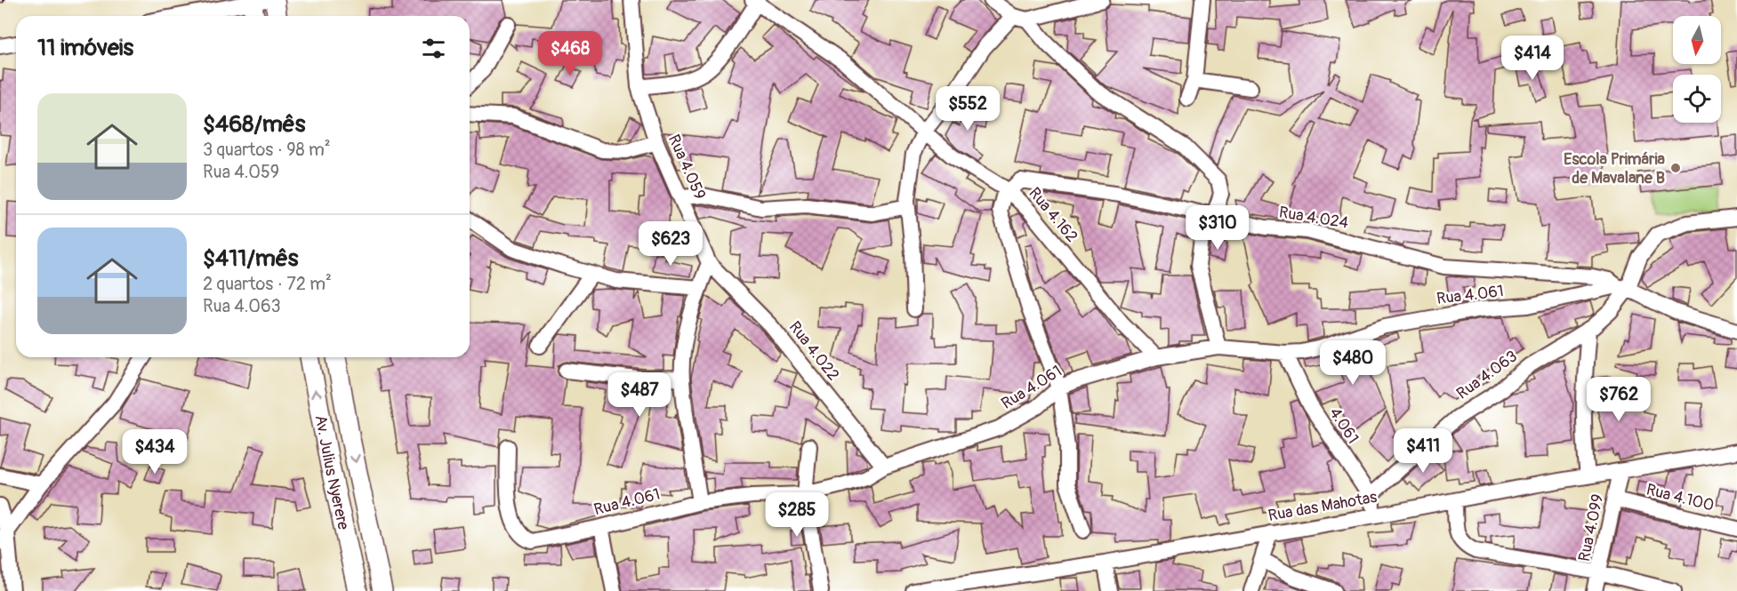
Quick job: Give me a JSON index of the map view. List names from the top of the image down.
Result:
{
  "streets": {
    "main road": ["Av. Julius Nyerere"],
    "street": [
      "Rua 4.059",
      "Rua 4.162",
      "Rua 4.024",
      "Rua 4.061",
      "Rua 4.022",
      "Rua 4.063",
      "4.061",
      "Rua 4.100",
      "Rua das Mahotas",
      "Rua 4.099"
    ]
  },
  "crossings": [
    ["Rua 4.059", "Rua 4.022"],
    ["Rua 4.162", "Rua 4.024"],
    ["Rua 4.162", "Rua 4.061"],
    ["Rua 4.024", "Rua 4.061"],
    ["Rua 4.024", "Rua 4.063"],
    ["Rua 4.061", "Rua 4.022"],
    ["Rua 4.061", "Rua 4.063"],
    ["Rua 4.061", "4.061"],
    ["Rua 4.063", "4.061"],
    ["4.061", "Rua das Mahotas"],
    ["Rua 4.100", "Rua 4.099"],
    ["Rua das Mahotas", "Rua 4.099"]
  ],
  "places": ["Escola Primária de Mavalane B"],
  "north": "bottom",
  "page": {
    "heading": "11 imóveis",
    "price": [
      "$468",
      "$414",
      "$552",
      "$310",
      "$623",
      "$480",
      "$487",
      "$762",
      "$411",
      "$434",
      "$285"
    ],
    "list": [
      {
        "name": "$468/mês",
        "note": "3 quartos · 98 m² · Rua 4.059"
      },
      {
        "name": "$411/mês",
        "note": "2 quartos · 72 m² · Rua 4.063"
      }
    ]
  }
}
